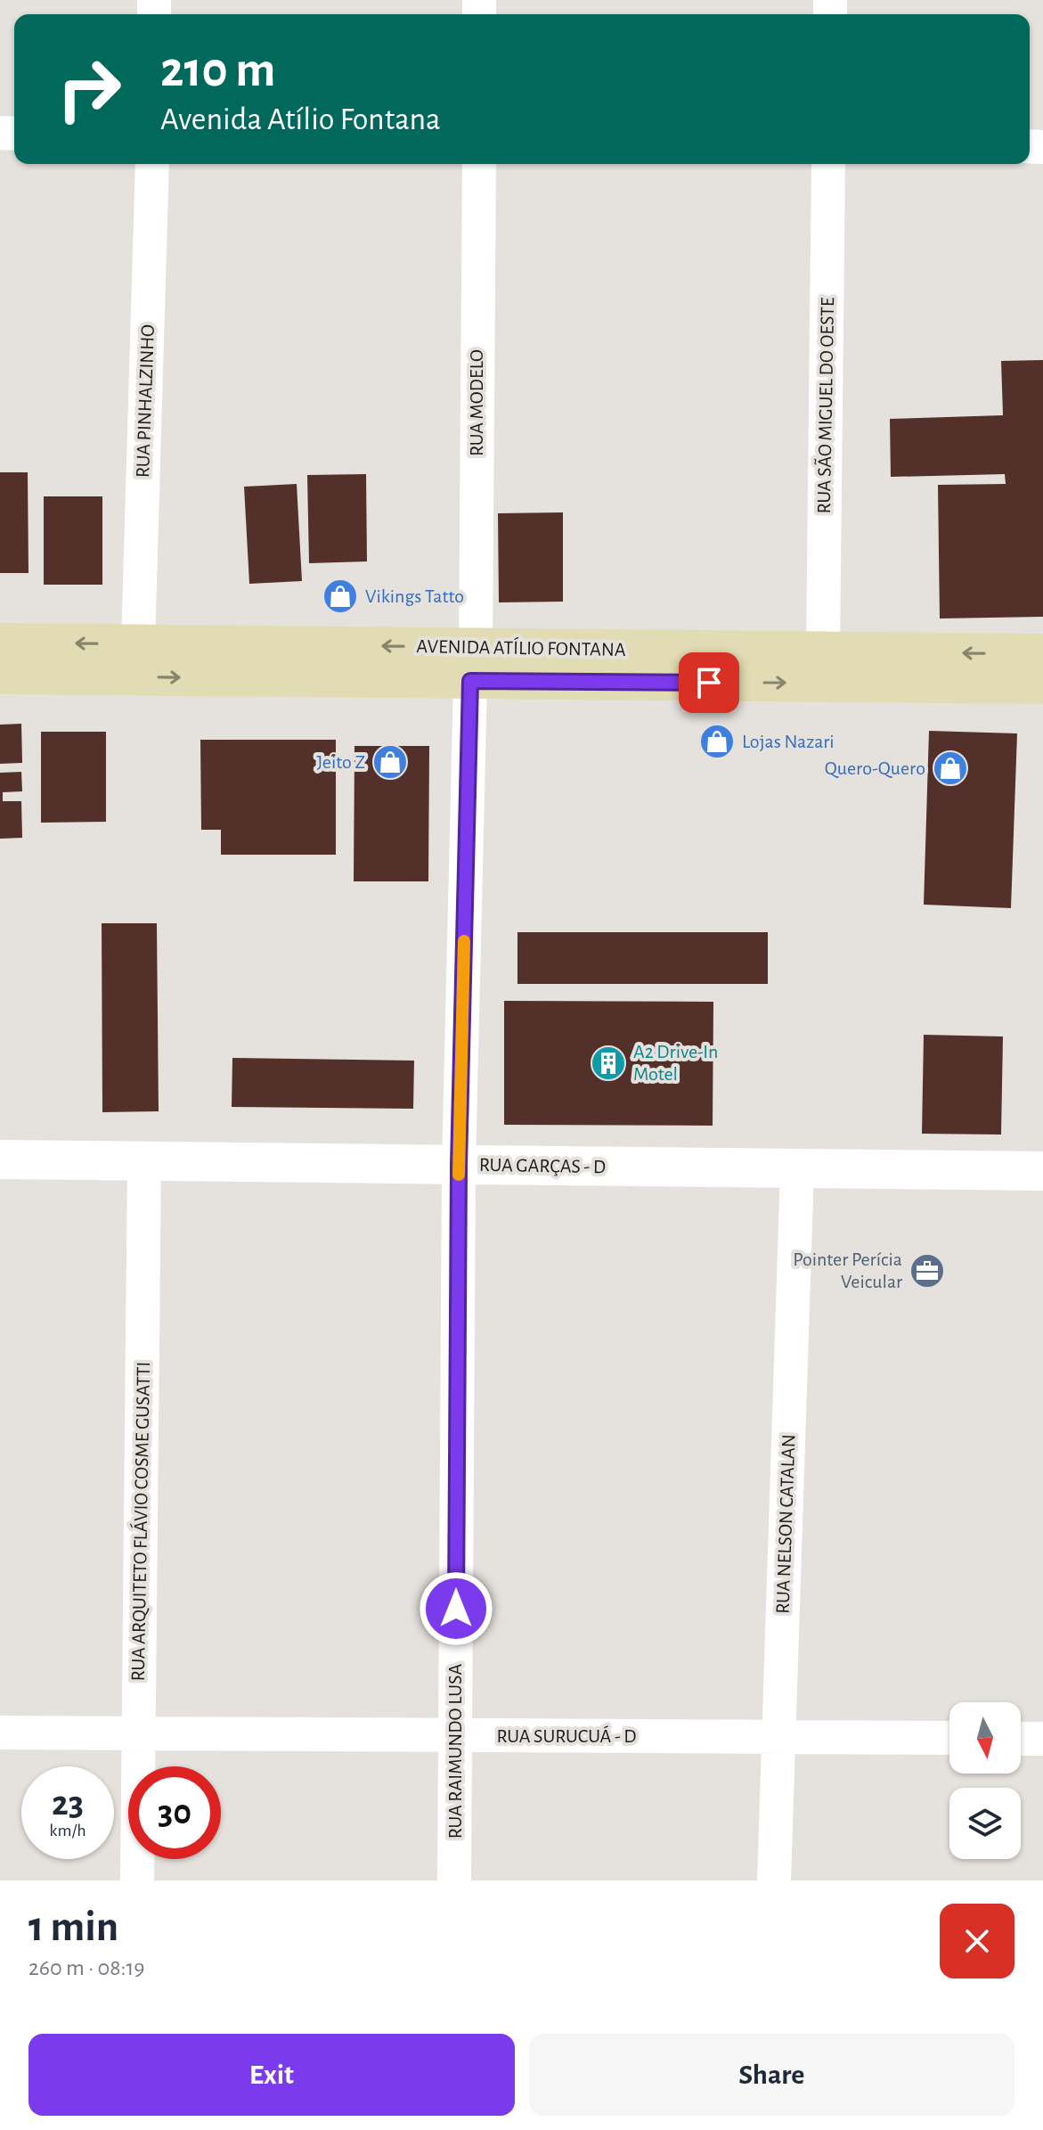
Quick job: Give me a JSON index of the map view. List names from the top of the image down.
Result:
{
  "streets": {
    "main road": ["AVENIDA ATÍLIO FONTANA"],
    "street": [
      "RUA PINHALZINHO",
      "RUA MODELO",
      "RUA SÃO MIGUEL DO OESTE",
      "RUA GARÇAS - D",
      "RUA ARQUITETO FLÁVIO COSME GUSATTI",
      "RUA NELSON CATALAN",
      "RUA SURUCUÁ - D",
      "RUA RAIMUNDO LUSA"
    ]
  },
  "crossings": [
    ["RUA PINHALZINHO", "AVENIDA ATÍLIO FONTANA"],
    ["RUA MODELO", "AVENIDA ATÍLIO FONTANA"],
    ["RUA MODELO", "RUA RAIMUNDO LUSA"],
    ["RUA SÃO MIGUEL DO OESTE", "AVENIDA ATÍLIO FONTANA"],
    ["AVENIDA ATÍLIO FONTANA", "RUA RAIMUNDO LUSA"],
    ["RUA GARÇAS - D", "RUA ARQUITETO FLÁVIO COSME GUSATTI"],
    ["RUA GARÇAS - D", "RUA NELSON CATALAN"],
    ["RUA GARÇAS - D", "RUA RAIMUNDO LUSA"],
    ["RUA ARQUITETO FLÁVIO COSME GUSATTI", "RUA SURUCUÁ - D"],
    ["RUA NELSON CATALAN", "RUA SURUCUÁ - D"],
    ["RUA SURUCUÁ - D", "RUA RAIMUNDO LUSA"]
  ],
  "places": {
    "shop": [
      "Vikings Tatto",
      "Lojas Nazari",
      "Jeito Z",
      "Quero-Quero"
    ],
    "building": ["A2 Drive-In Motel"],
    "office": ["Pointer Perícia Veicular"]
  },
  "north": "bottom",
  "page": {
    "turn": ["210 m", "Avenida Atílio Fontana"],
    "speed": "23 km/h",
    "limit": "30",
    "heading": ["1 min", "260 m · 08:19"],
    "buttons": ["Exit", "Share"]
  }
}
